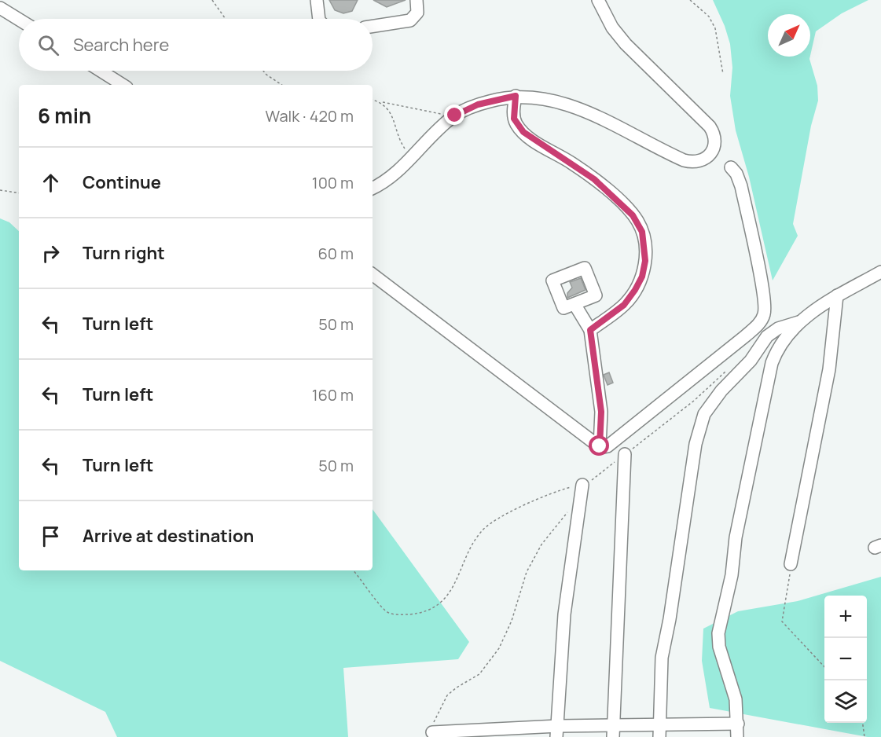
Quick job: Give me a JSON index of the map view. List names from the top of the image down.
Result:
{
  "north": "top right",
  "page": {
    "search": "Search here",
    "heading": ["6 min", "Walk · 420 m"],
    "list": [
      ["Continue", "100 m"],
      ["Turn right", "60 m"],
      ["Turn left", "50 m"],
      ["Turn left", "160 m"],
      ["Turn left", "50 m"],
      "Arrive at destination"
    ],
    "map_buttons": ["+", "−"]
  }
}
